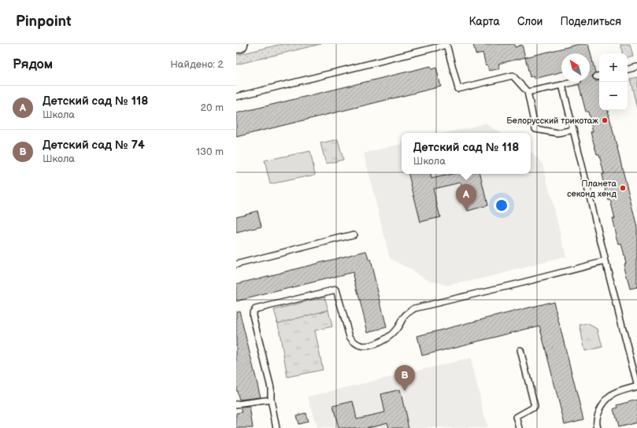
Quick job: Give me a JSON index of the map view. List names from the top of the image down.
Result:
{
  "places": ["Белорусский трикотаж", "Планета секонд хенд"],
  "north": "top left",
  "page": {
    "header": "Pinpoint",
    "nav": ["Карта", "Слои", "Поделиться"],
    "heading": ["Рядом", "Найдено: 2"],
    "map_buttons": ["+", "−"],
    "list": [
      {
        "mark": "A",
        "name": "Детский сад № 118",
        "note": "Школа",
        "value": "20 m"
      },
      {
        "mark": "B",
        "name": "Детский сад № 74",
        "note": "Школа",
        "value": "130 m"
      }
    ],
    "popup": ["Детский сад № 118", "Школа"],
    "pins": ["A", "B"]
  }
}
